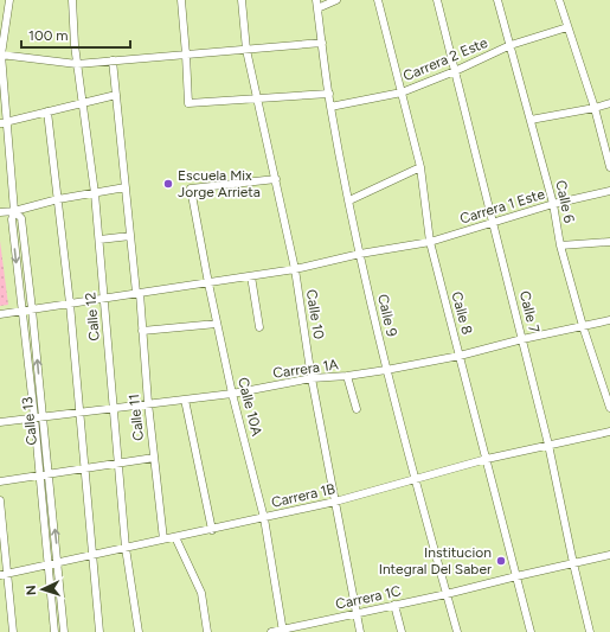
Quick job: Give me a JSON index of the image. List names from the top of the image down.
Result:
{
  "streets": {
    "street": [
      "Carrera 2 Este",
      "Calle 6",
      "Carrera 1 Este",
      "Calle 7",
      "Calle 8",
      "Calle 10",
      "Calle 9",
      "Calle 12",
      "Carrera 1A",
      "Calle 10A",
      "Calle 11",
      "Calle 13",
      "Carrera 1B",
      "Carrera 1C"
    ]
  },
  "crossings": [
    ["Carrera 2 Este", "Calle 6"],
    ["Carrera 2 Este", "Calle 7"],
    ["Carrera 2 Este", "Calle 8"],
    ["Carrera 2 Este", "Calle 9"],
    ["Calle 6", "Carrera 1 Este"],
    ["Calle 6", "Carrera 1A"],
    ["Carrera 1 Este", "Calle 7"],
    ["Carrera 1 Este", "Calle 8"],
    ["Carrera 1 Este", "Calle 10"],
    ["Carrera 1 Este", "Calle 9"],
    ["Carrera 1 Este", "Calle 12"],
    ["Carrera 1 Este", "Calle 10A"],
    ["Carrera 1 Este", "Calle 11"],
    ["Carrera 1 Este", "Calle 13"],
    ["Calle 7", "Carrera 1A"],
    ["Calle 7", "Carrera 1B"],
    ["Calle 7", "Carrera 1C"],
    ["Calle 8", "Carrera 1A"],
    ["Calle 8", "Carrera 1B"],
    ["Calle 8", "Carrera 1C"],
    ["Calle 10", "Carrera 1A"],
    ["Calle 10", "Calle 10A"],
    ["Calle 10", "Carrera 1B"],
    ["Calle 10", "Carrera 1C"],
    ["Calle 9", "Carrera 1A"],
    ["Calle 9", "Carrera 1B"],
    ["Calle 9", "Carrera 1C"],
    ["Calle 12", "Carrera 1A"],
    ["Calle 12", "Carrera 1B"],
    ["Carrera 1A", "Calle 10A"],
    ["Carrera 1A", "Calle 11"],
    ["Carrera 1A", "Calle 13"],
    ["Calle 10A", "Carrera 1B"],
    ["Calle 10A", "Carrera 1C"],
    ["Calle 11", "Carrera 1B"],
    ["Calle 13", "Carrera 1B"]
  ],
  "places": ["Escuela Mix Jorge Arrieta", "Institucion Integral Del Saber"],
  "scale_bar": "100 m",
  "north": "left"
}
